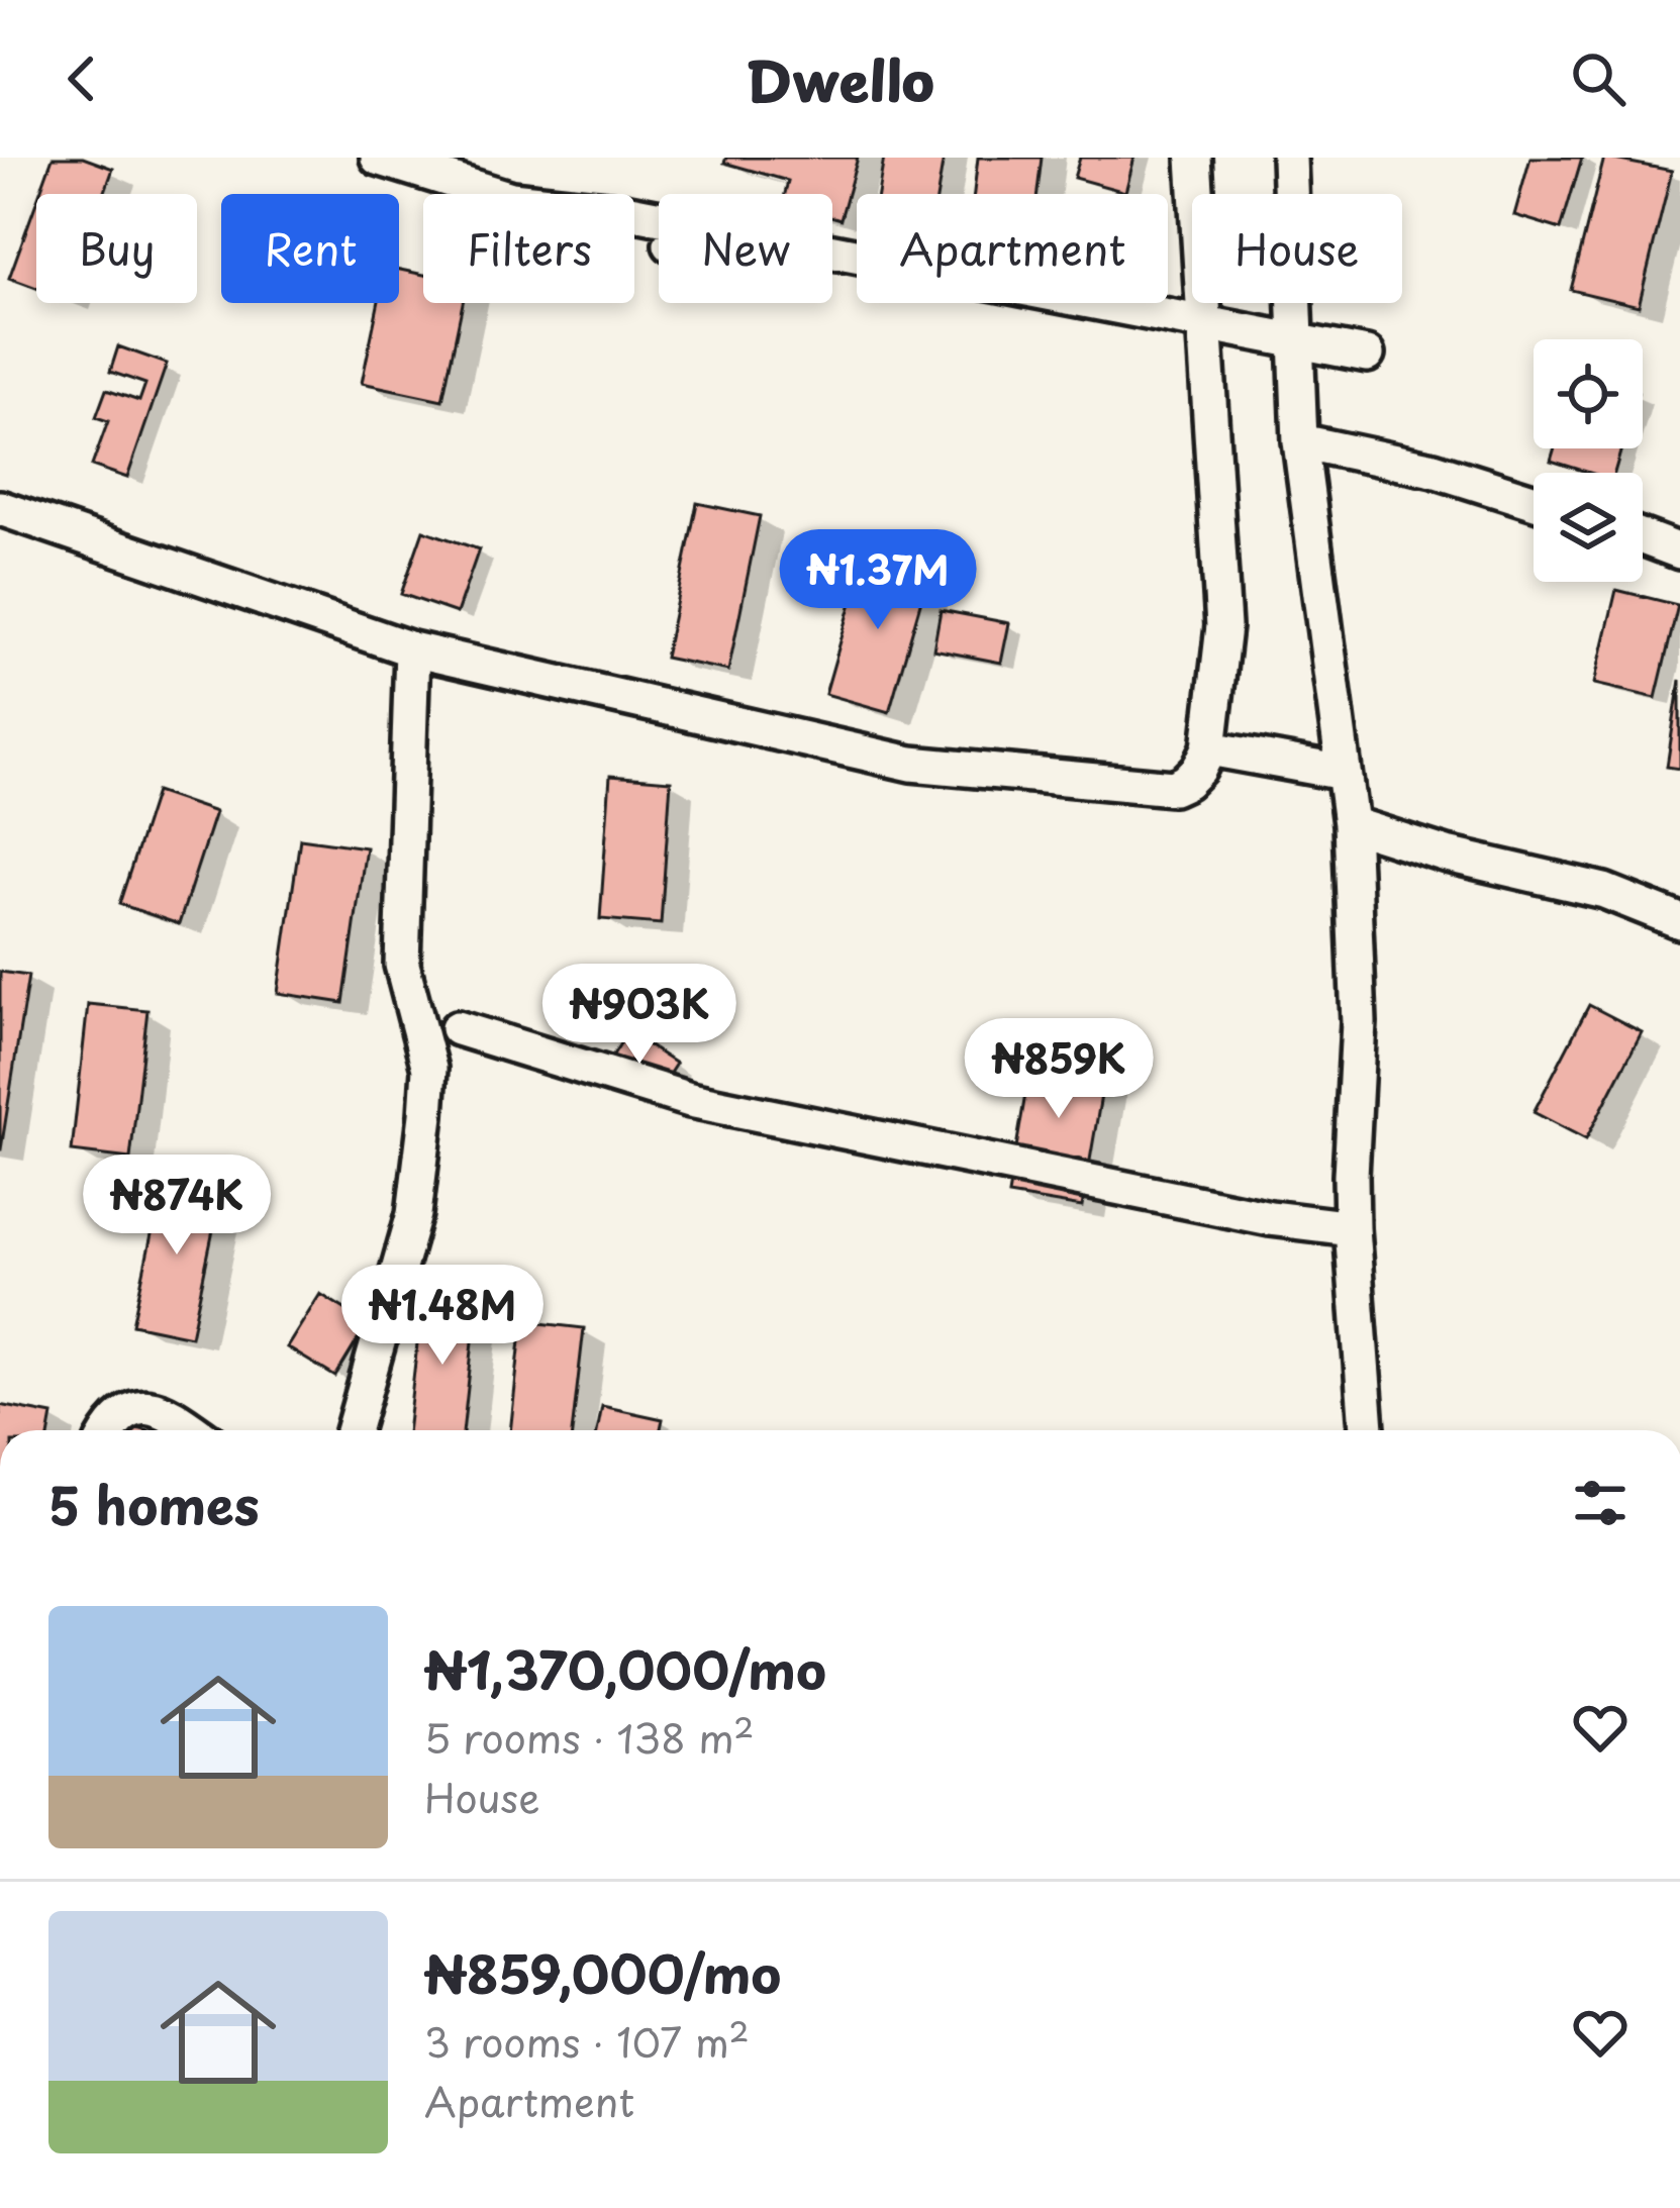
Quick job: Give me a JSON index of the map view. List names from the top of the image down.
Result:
{
  "page": {
    "header": "Dwello",
    "chip": [
      "Buy",
      "Rent",
      "Filters",
      "New",
      "Apartment",
      "House"
    ],
    "price": [
      "₦1.37M",
      "₦903K",
      "₦859K",
      "₦874K",
      "₦1.48M"
    ],
    "heading": "5 homes",
    "list": [
      {
        "name": "₦1,370,000/mo",
        "note": "5 rooms · 138 m² · House"
      },
      {
        "name": "₦859,000/mo",
        "note": "3 rooms · 107 m² · Apartment"
      }
    ]
  }
}
